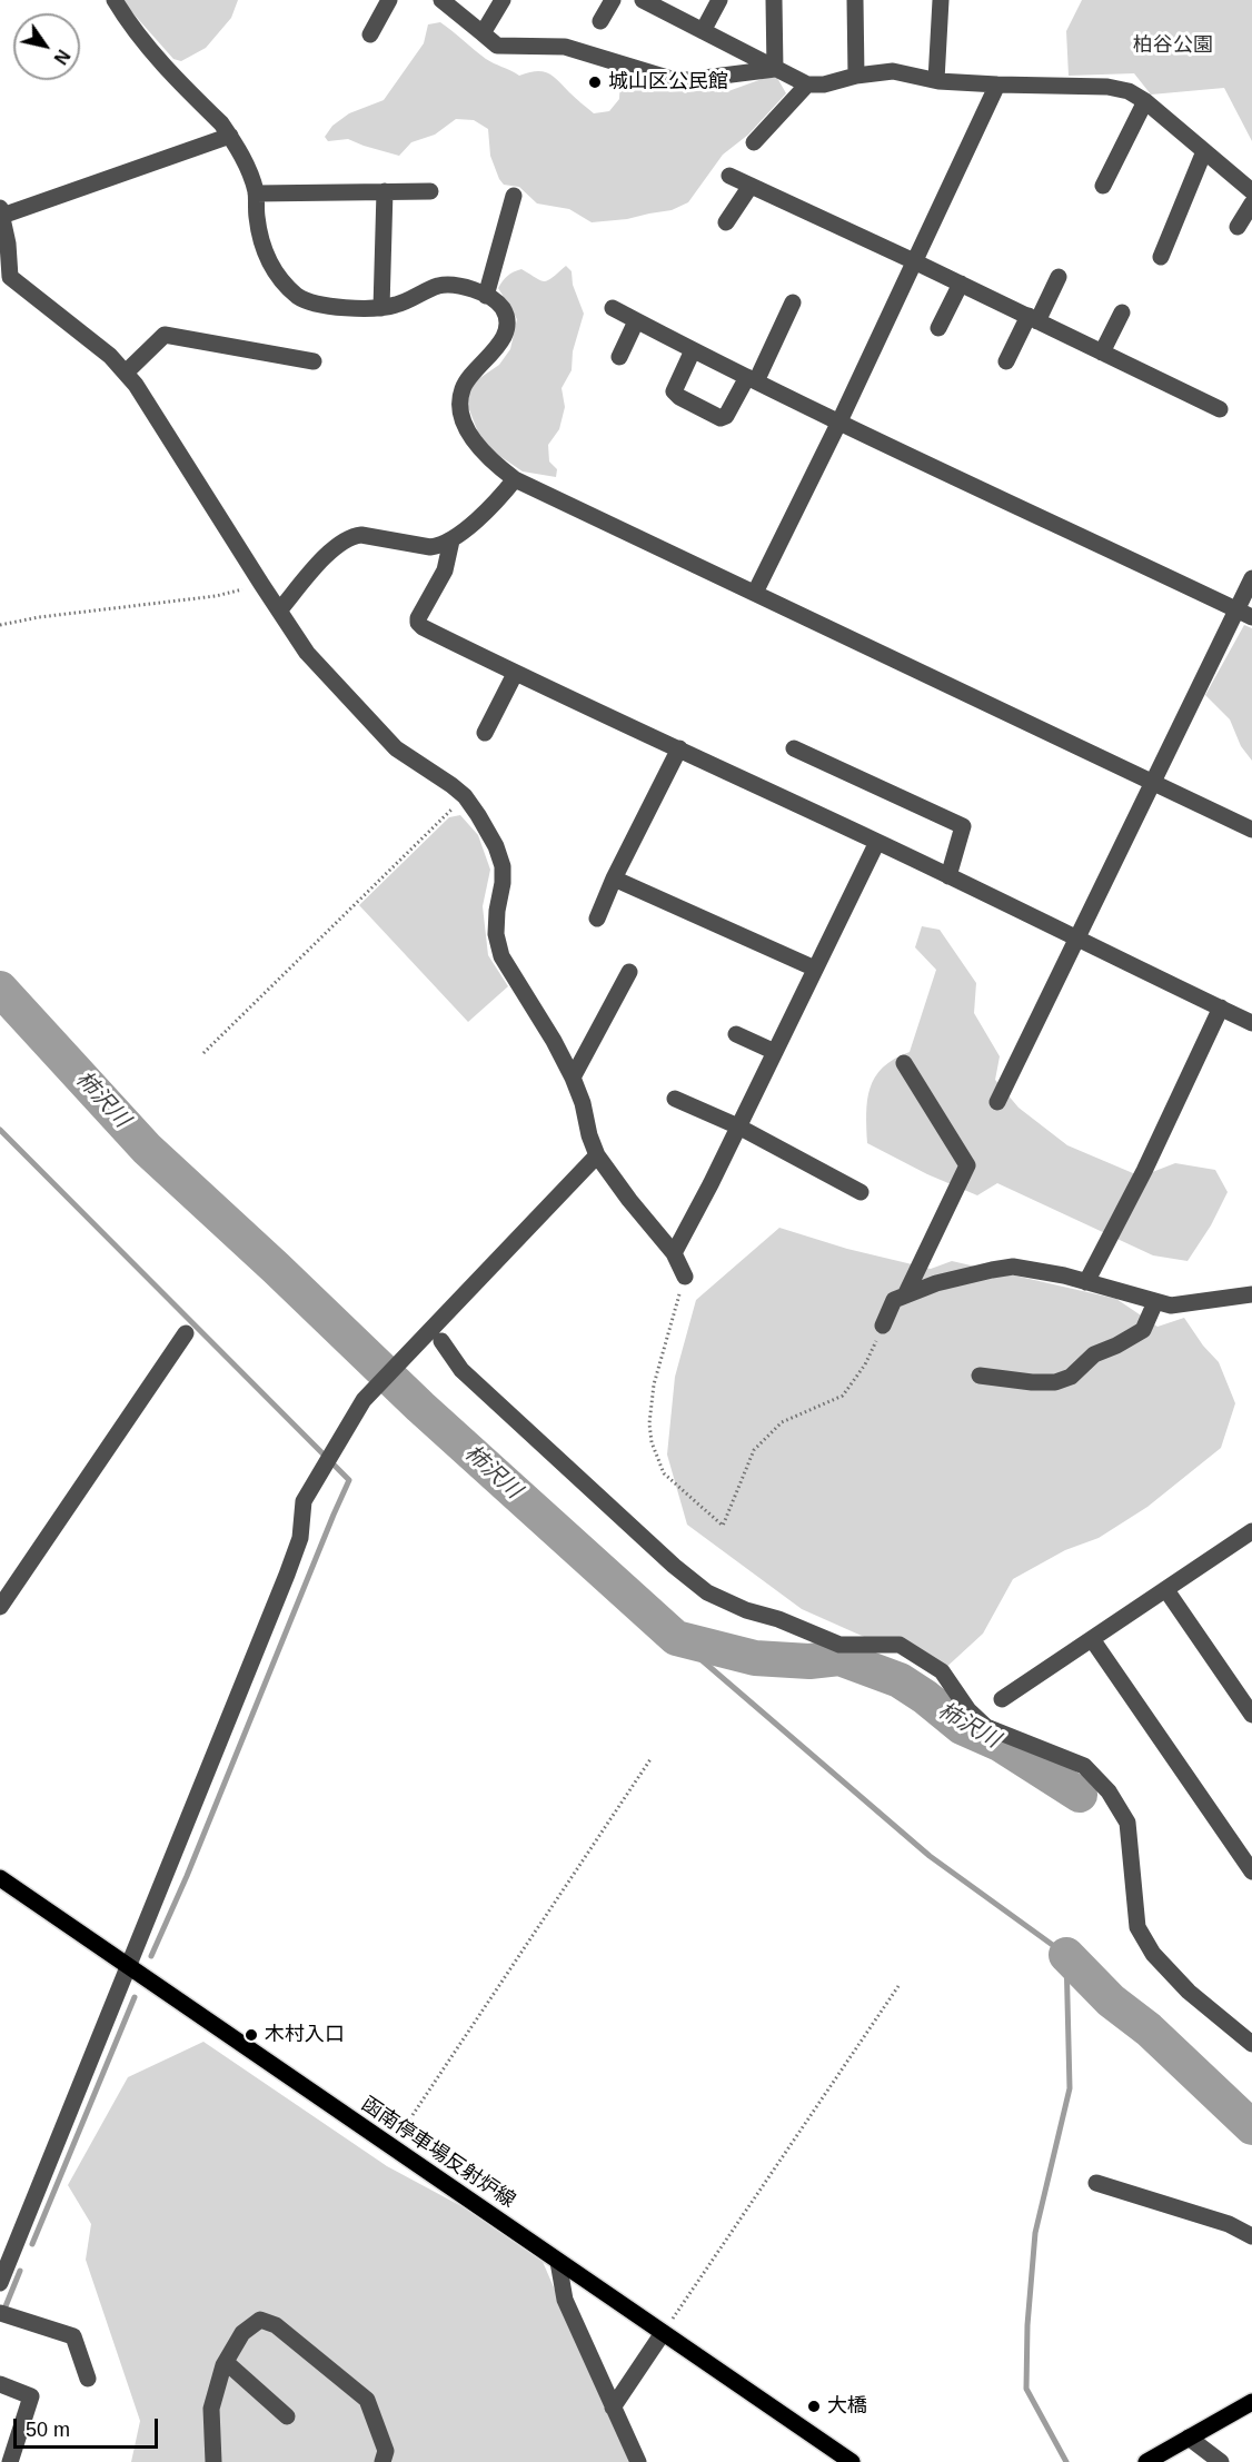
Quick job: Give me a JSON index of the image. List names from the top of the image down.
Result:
{
  "streets": {
    "main road": ["函南停車場反射炉線"]
  },
  "water": ["柿沢川"],
  "parks": ["柏谷公園"],
  "places": ["城山区公民館", "木村入口", "大橋"],
  "scale_bar": "50 m",
  "north": "bottom right"
}
